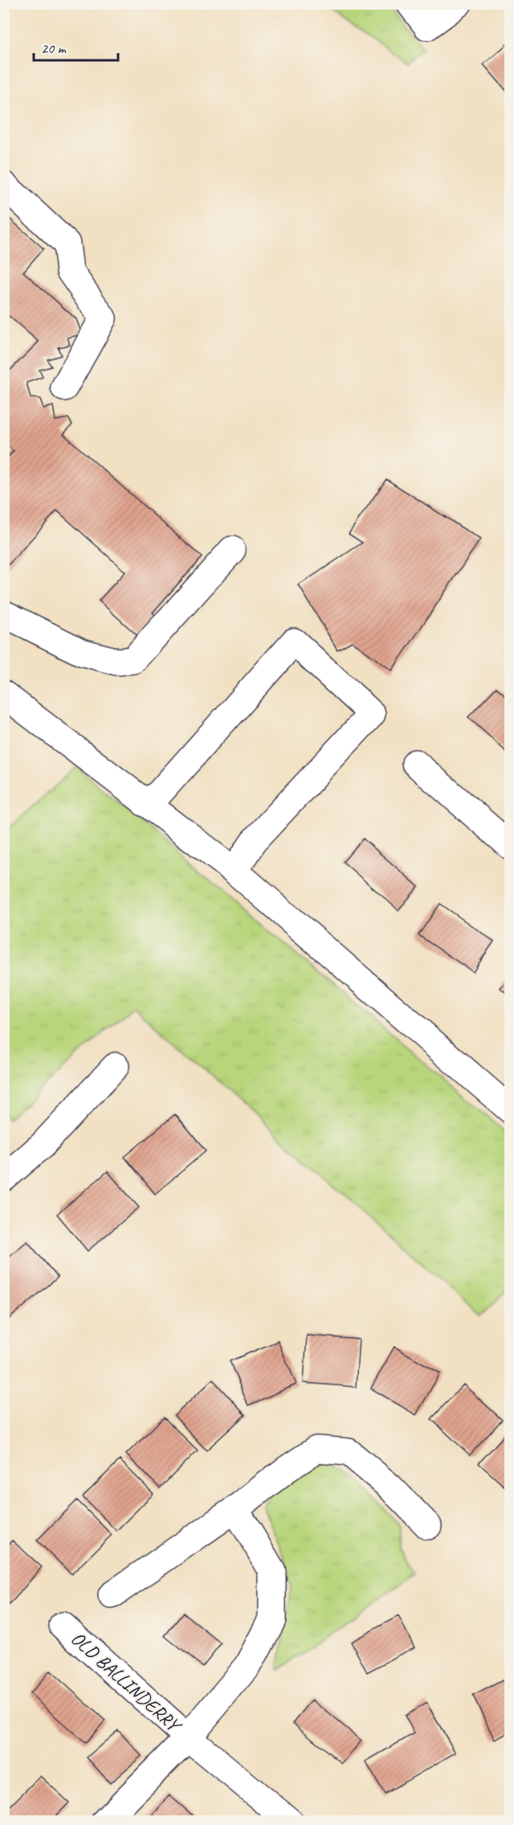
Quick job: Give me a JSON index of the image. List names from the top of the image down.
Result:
{
  "streets": {
    "street": ["OLD BALLINDERRY"]
  },
  "scale_bar": "20 m"
}
